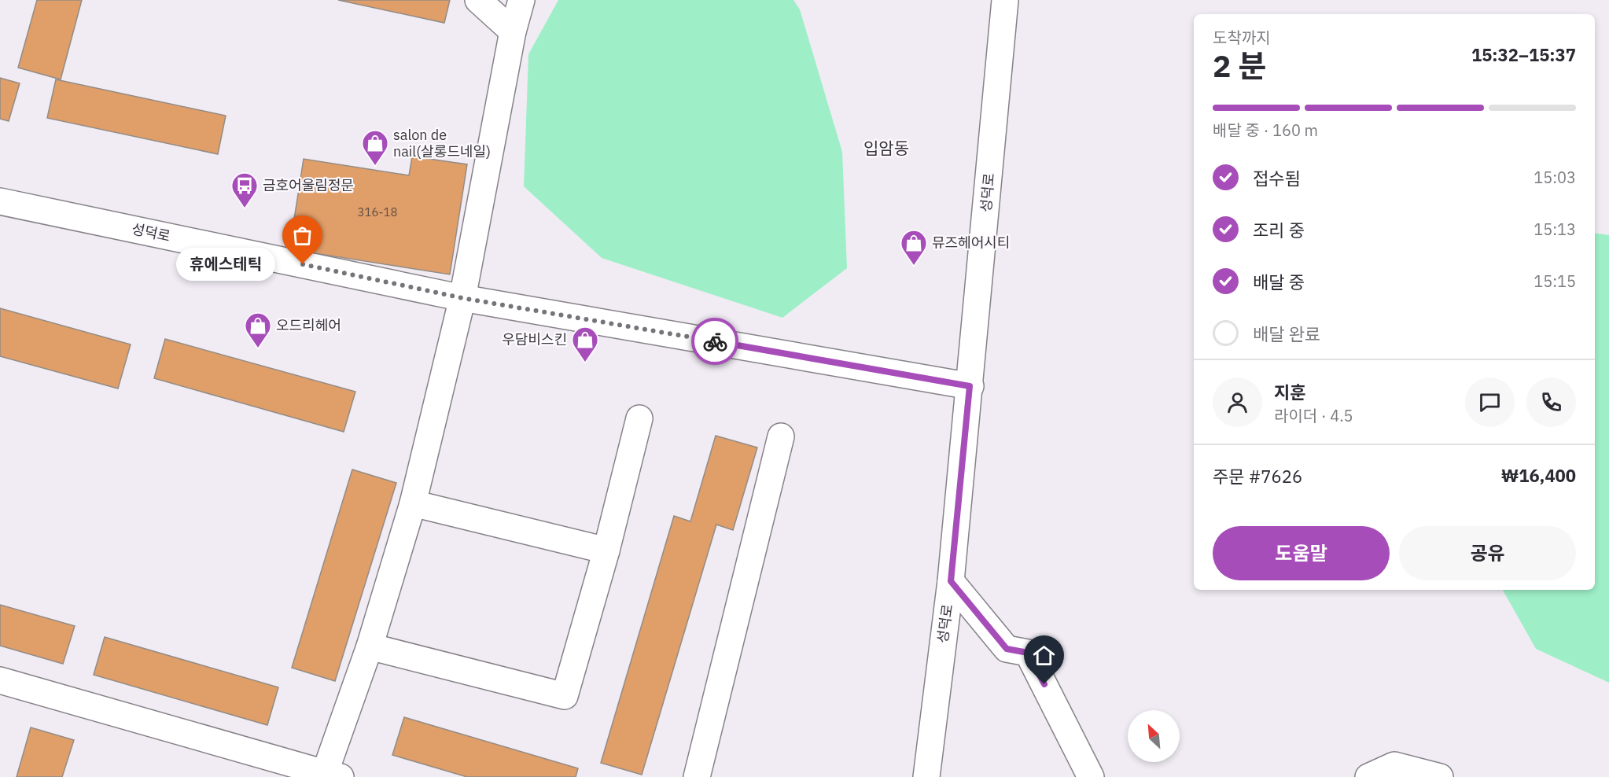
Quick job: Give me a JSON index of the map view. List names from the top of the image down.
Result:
{
  "streets": {
    "street": ["성덕로"]
  },
  "districts": ["입암동"],
  "places": {
    "shop": [
      "salon de nail(살롱드네일)",
      "뮤즈헤어시티",
      "오드리헤어",
      "우담비스킨"
    ],
    "bus stop": ["금호어울림정문"],
    "other": ["휴에스테틱"]
  },
  "house_numbers": ["316-18"],
  "north": "top left",
  "page": {
    "heading": ["2 분", "도착까지", "15:32–15:37"],
    "panel": [
      "지훈",
      "라이더 · 4.5",
      "주문 #7626",
      "₩16,400"
    ],
    "bar": "배달 중 · 160 m",
    "list": [
      ["접수됨", "15:03"],
      ["조리 중", "15:13"],
      ["배달 중", "15:15"],
      "배달 완료"
    ],
    "bubble": "휴에스테틱",
    "buttons": ["도움말", "공유"]
  }
}
